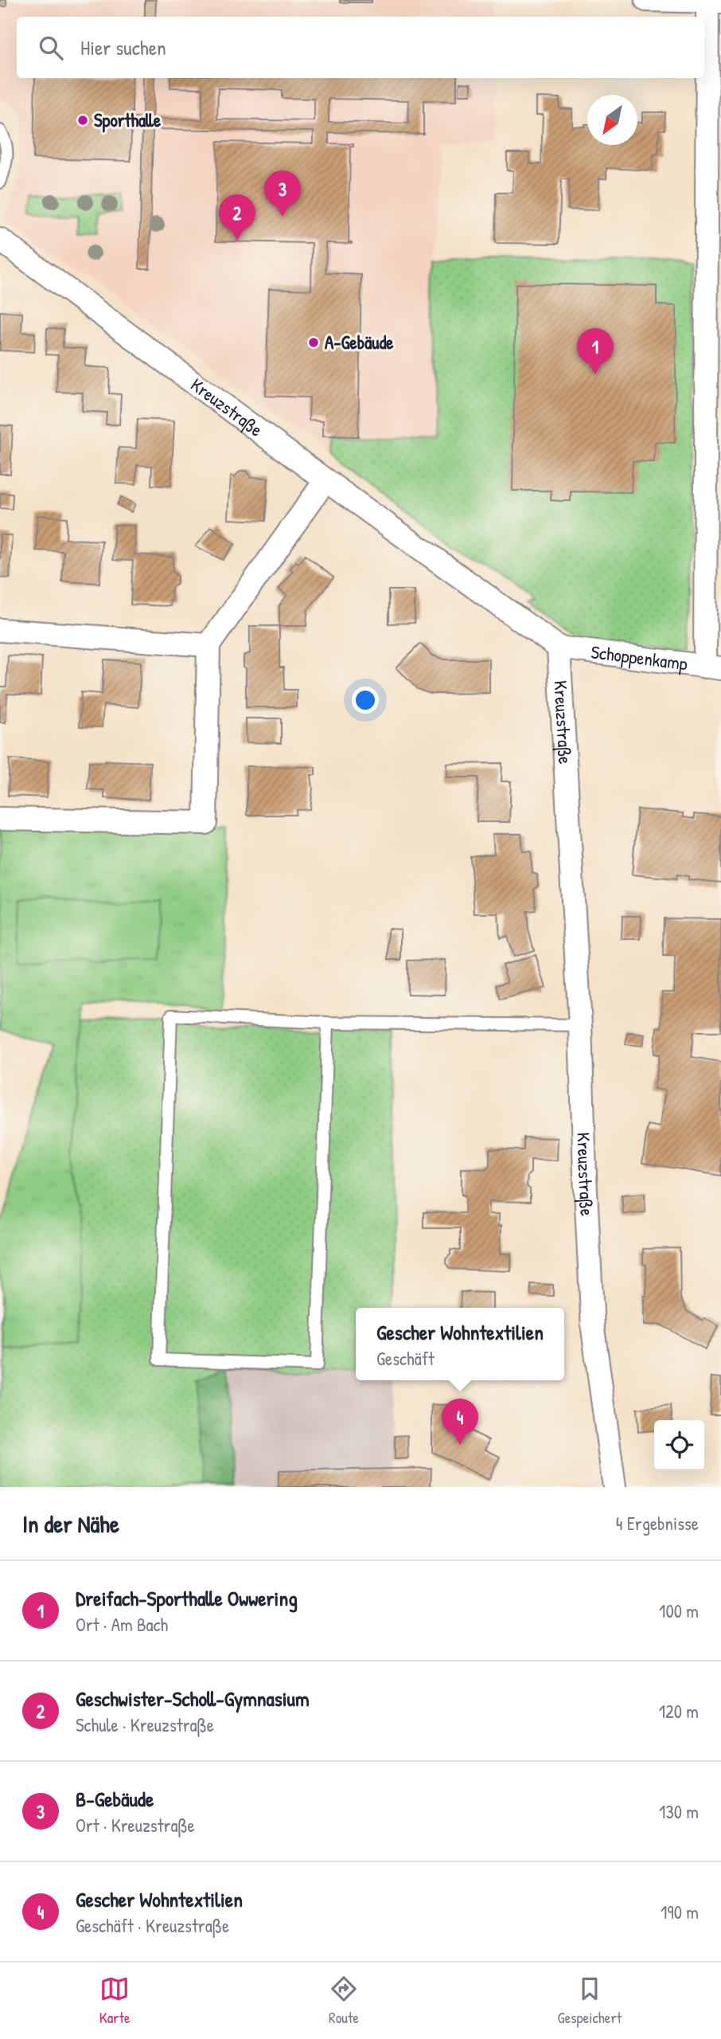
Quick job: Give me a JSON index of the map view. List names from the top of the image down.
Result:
{
  "streets": {
    "street": ["Kreuzstraße", "Schoppenkamp"]
  },
  "crossings": [
    ["Kreuzstraße", "Schoppenkamp"]
  ],
  "places": ["Sporthalle", "A-Gebäude"],
  "north": "bottom left",
  "page": {
    "search": "Hier suchen",
    "pins": [
      "3",
      "2",
      "1",
      "4"
    ],
    "popup": ["Gescher Wohntextilien", "Geschäft"],
    "heading": ["In der Nähe", "4 Ergebnisse"],
    "list": [
      {
        "mark": "1",
        "name": "Dreifach-Sporthalle Owwering",
        "note": "Ort · Am Bach",
        "value": "100 m"
      },
      {
        "mark": "2",
        "name": "Geschwister-Scholl-Gymnasium",
        "note": "Schule · Kreuzstraße",
        "value": "120 m"
      },
      {
        "mark": "3",
        "name": "B-Gebäude",
        "note": "Ort · Kreuzstraße",
        "value": "130 m"
      },
      {
        "mark": "4",
        "name": "Gescher Wohntextilien",
        "note": "Geschäft · Kreuzstraße",
        "value": "190 m"
      }
    ],
    "nav": ["Karte", "Route", "Gespeichert"]
  }
}
